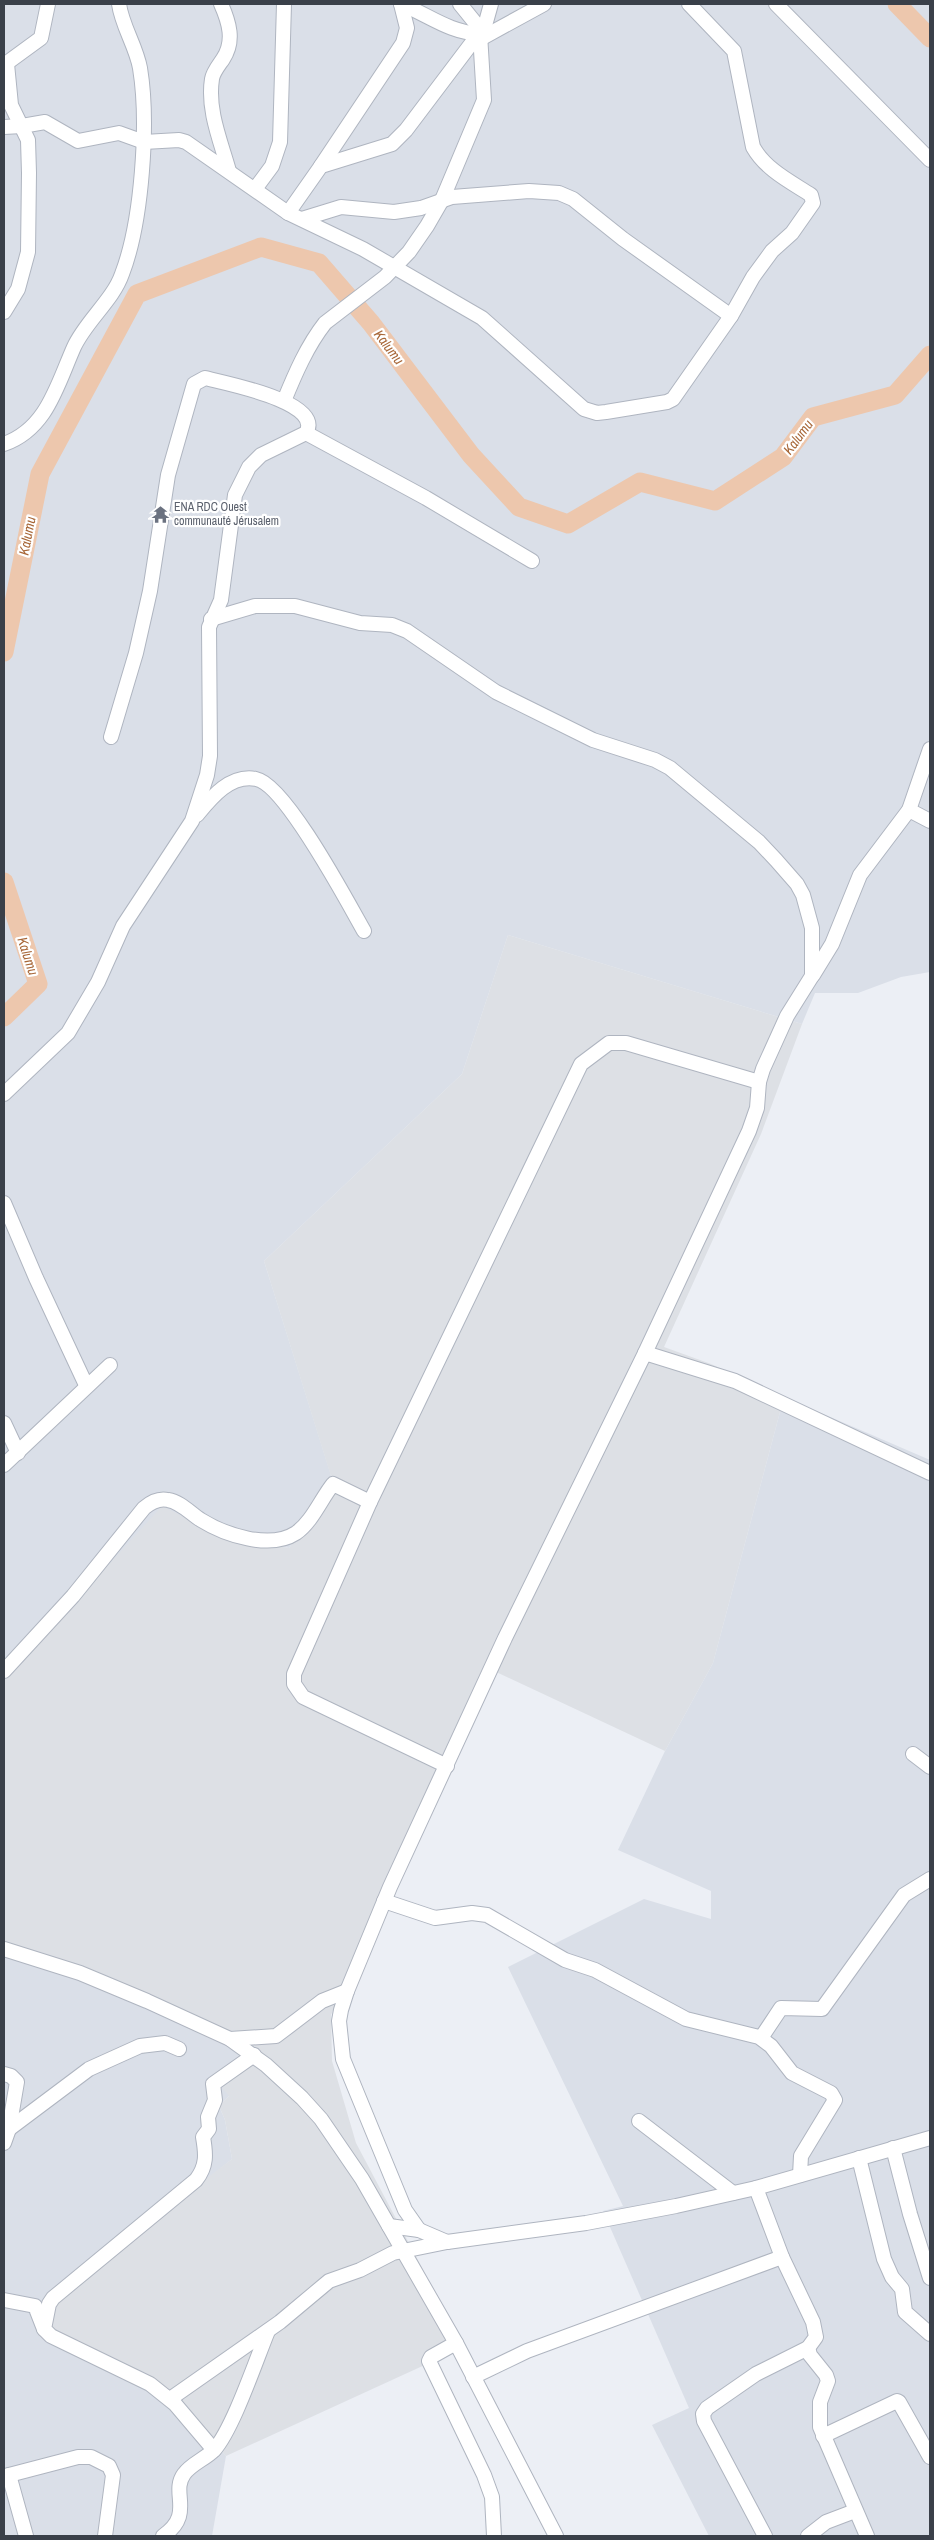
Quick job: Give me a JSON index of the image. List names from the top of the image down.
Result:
{
  "water": ["Kalumu"],
  "places": {
    "temple": ["ENA RDC Ouest communauté Jérusalem"]
  }
}
